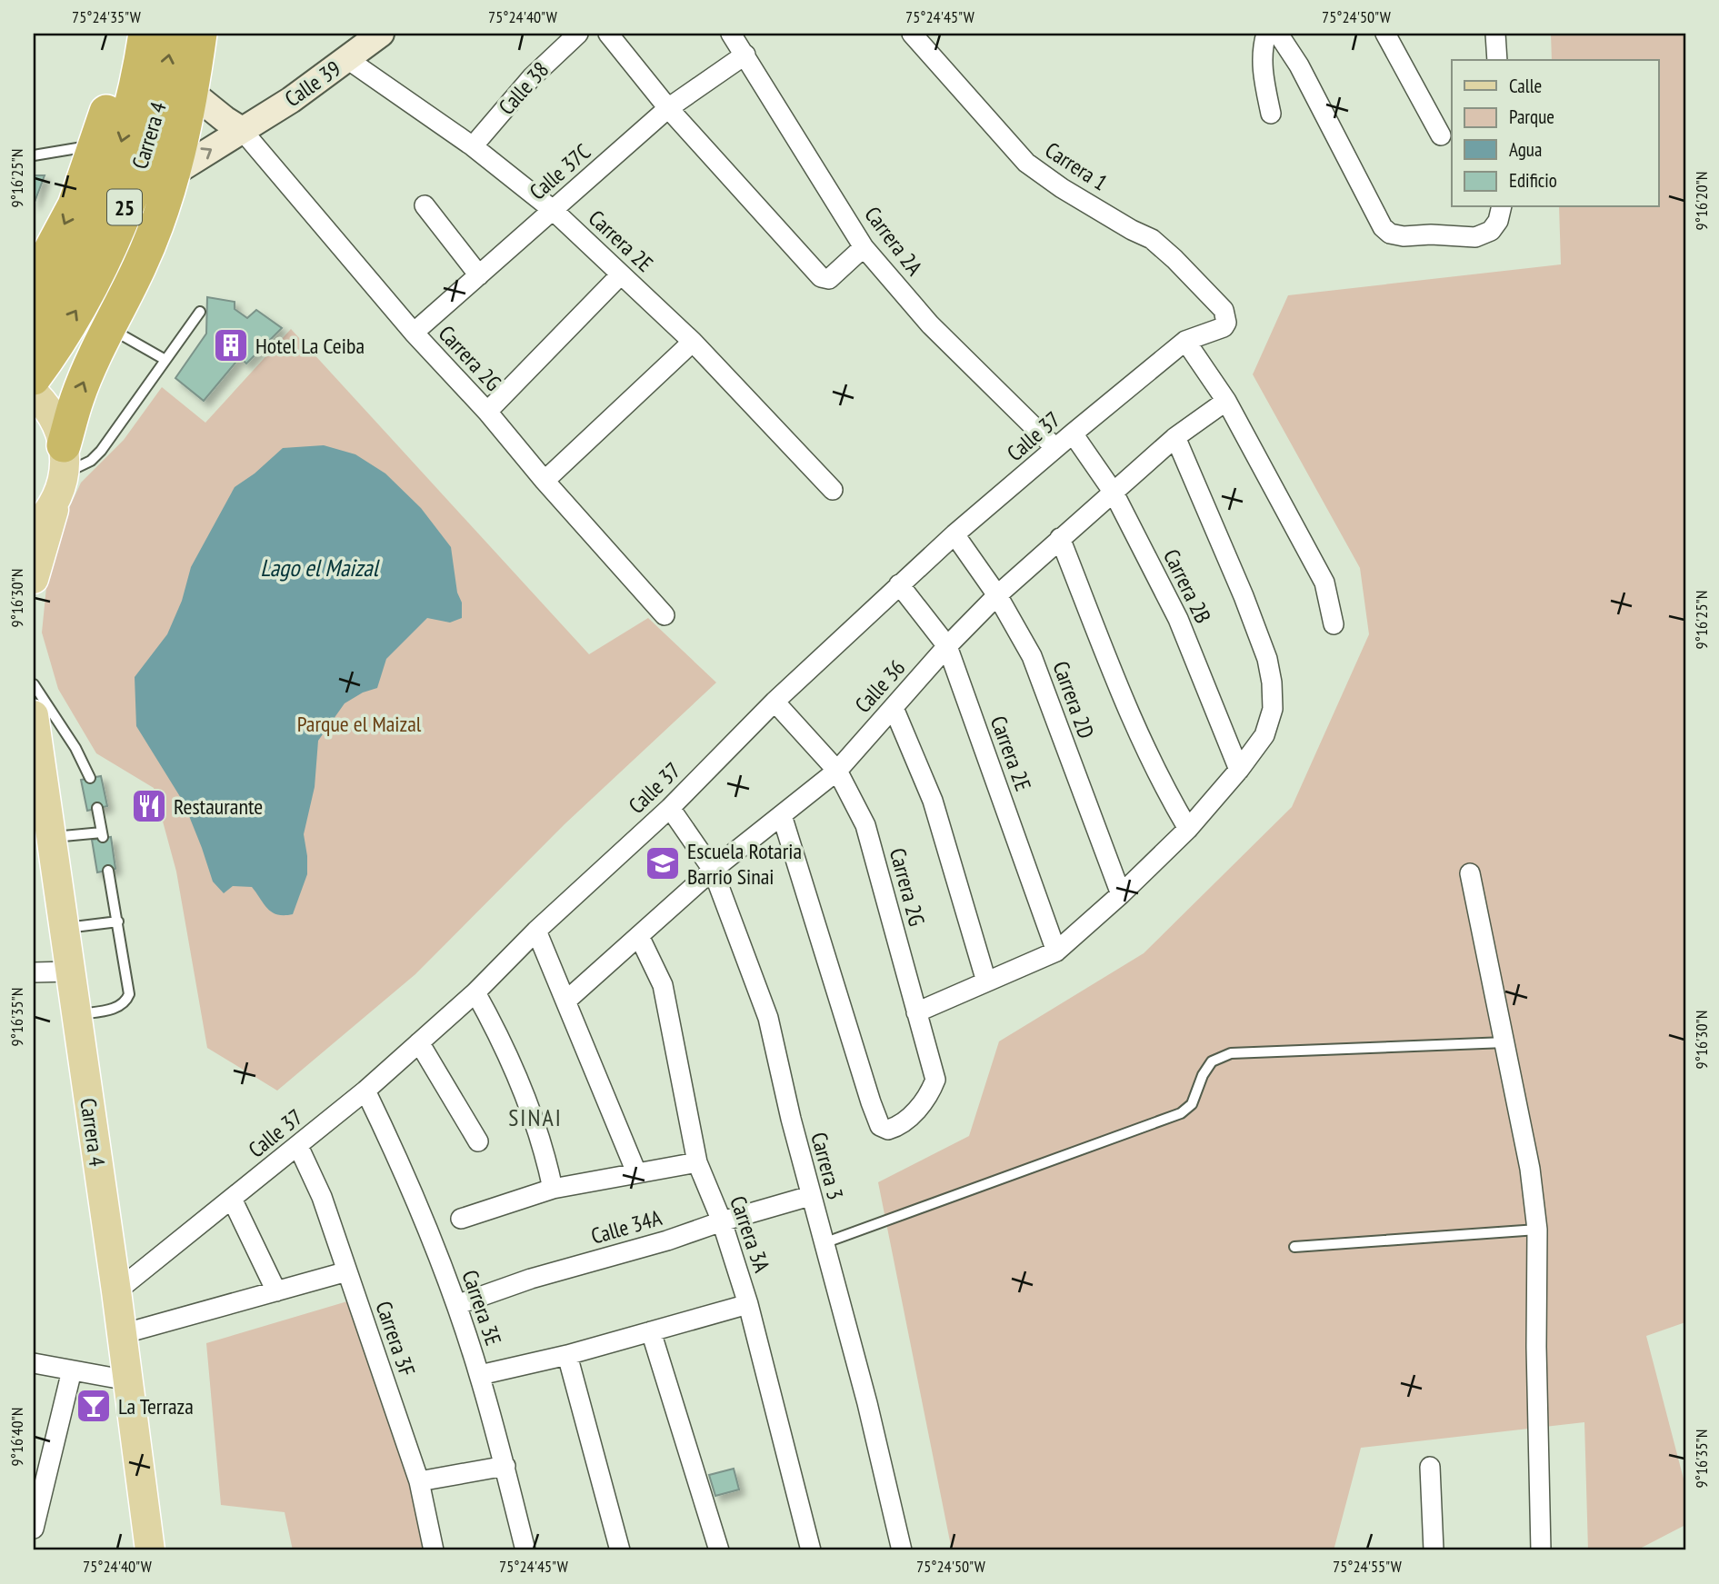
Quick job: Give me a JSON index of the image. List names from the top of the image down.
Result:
{
  "streets": {
    "highway": ["Carrera 4", "25"],
    "street": [
      "Calle 39",
      "Calle 38",
      "Carrera 1",
      "Calle 37C",
      "Carrera 2E",
      "Carrera 2A",
      "Carrera 2G",
      "Calle 37",
      "Carrera 2B",
      "Calle 36",
      "Carrera 2D",
      "Carrera 3",
      "Calle 34A",
      "Carrera 3A",
      "Carrera 3E",
      "Carrera 3F"
    ]
  },
  "crossings": [
    ["Calle 39", "Carrera 2E"],
    ["Calle 39", "Carrera 2G"],
    ["Calle 38", "Carrera 2E"],
    ["Carrera 4", "Calle 37"],
    ["Carrera 1", "Calle 37"],
    ["Calle 37C", "Carrera 2E"],
    ["Calle 37C", "Carrera 2A"],
    ["Calle 37C", "Carrera 2G"],
    ["Carrera 2E", "Calle 37"],
    ["Carrera 2E", "Calle 36"],
    ["Carrera 2A", "Calle 37"],
    ["Carrera 2G", "Calle 37"],
    ["Carrera 2G", "Calle 36"],
    ["Calle 37", "Carrera 2B"],
    ["Calle 37", "Carrera 2D"],
    ["Calle 37", "Carrera 3"],
    ["Calle 37", "Carrera 3E"],
    ["Calle 37", "Carrera 3F"],
    ["Carrera 2B", "Calle 36"],
    ["Calle 36", "Carrera 2D"],
    ["Calle 36", "Carrera 3"],
    ["Calle 36", "Carrera 3A"],
    ["Carrera 3", "Calle 34A"],
    ["Calle 34A", "Carrera 3A"],
    ["Calle 34A", "Carrera 3E"]
  ],
  "districts": ["SINAI"],
  "water": ["Lago el Maizal"],
  "parks": ["Parque el Maizal"],
  "places": {
    "building": ["Hotel La Ceiba"],
    "restaurant": ["Restaurante"],
    "school or university": ["Escuela Rotaria Barrio Sinai"],
    "bar": ["La Terraza"]
  },
  "legend": [
    "Calle",
    "Parque",
    "Agua",
    "Edificio"
  ],
  "coordinates": [
    "75°24'35\"W",
    "75°24'40\"W",
    "75°24'45\"W",
    "75°24'50\"W",
    "9°16'25\"N",
    "9°16'20\"N",
    "9°16'30\"N",
    "9°16'35\"N",
    "9°16'40\"N",
    "75°24'55\"W"
  ]
}
